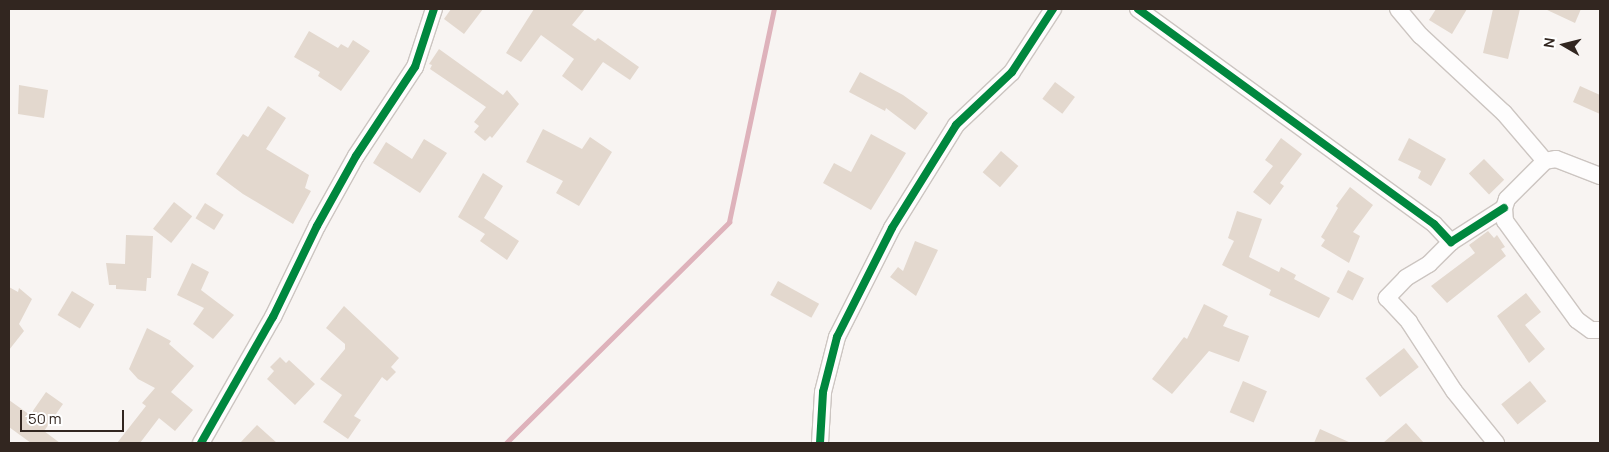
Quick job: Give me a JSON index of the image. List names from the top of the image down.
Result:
{
  "scale_bar": "50 m",
  "north": "left"
}
